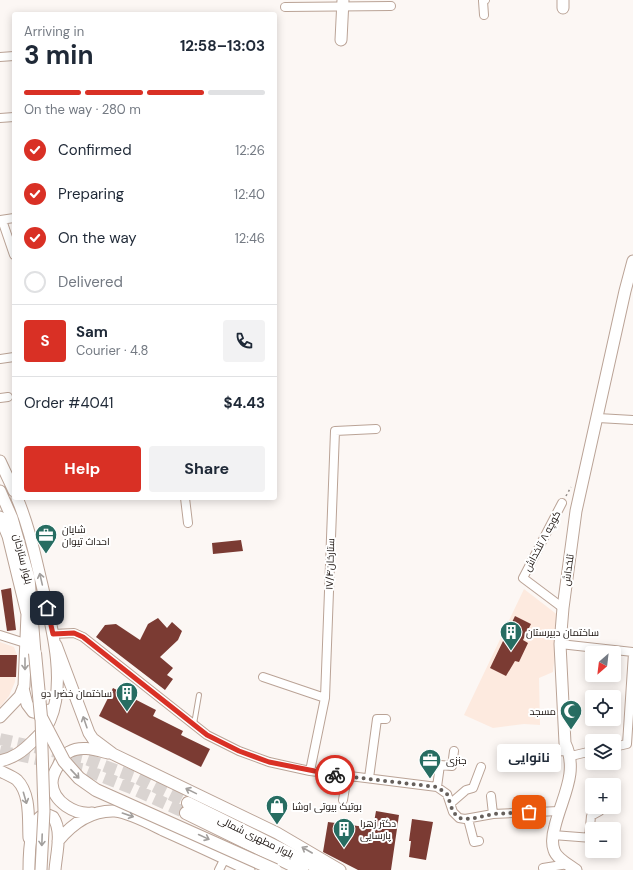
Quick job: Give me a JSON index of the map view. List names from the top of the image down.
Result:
{
  "streets": {
    "main road": ["بلوار ستارخان", "تلخداش", "بلوار مطهرى شمالى"],
    "street": ["کوچه ۸ تلخداش", "ستارخان۱۷/۴"]
  },
  "crossings": [
    ["کوچه ۸ تلخداش", "تلخداش"]
  ],
  "places": {
    "office": ["شایان احداث تیوان", "جنزی"],
    "building": ["ساختمان دبیرستان", "ساختمان خضرا دو", "دکتر زهرا پارسایی"],
    "mosque": ["مسجد"],
    "other": ["نانوایی"],
    "shop": ["بوتیک بیوتی اوشا"]
  },
  "north": "bottom left",
  "page": {
    "heading": ["3 min", "Arriving in", "12:58–13:03"],
    "panel": [
      "Sam",
      "Courier · 4.8",
      "Order #4041",
      "$4.43"
    ],
    "bar": "On the way · 280 m",
    "list": [
      ["Confirmed", "12:26"],
      ["Preparing", "12:40"],
      ["On the way", "12:46"],
      "Delivered"
    ],
    "round": "S",
    "buttons": ["Help", "Share"],
    "map_buttons": ["+", "−"],
    "bubble": "نانوایی"
  }
}
